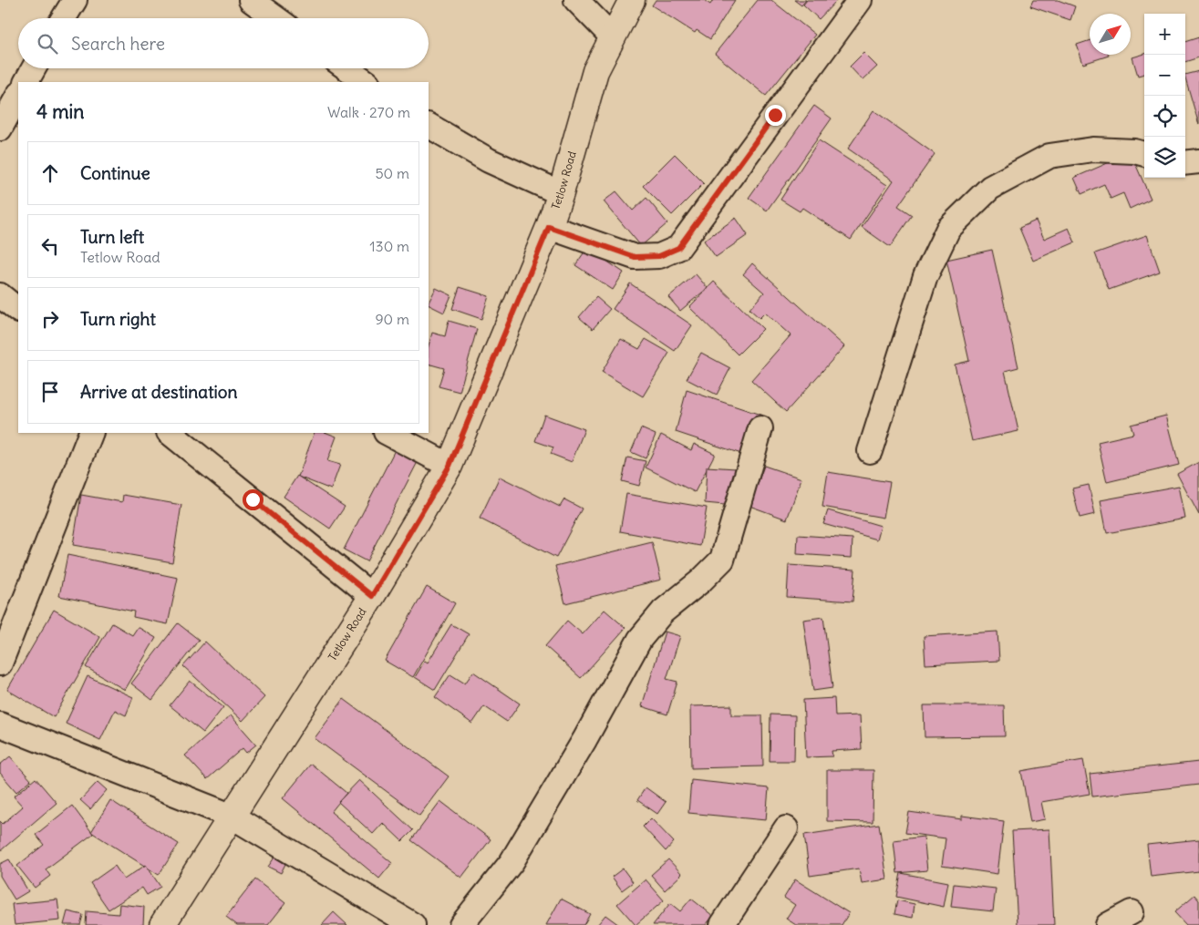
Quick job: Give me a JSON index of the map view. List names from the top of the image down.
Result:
{
  "streets": {
    "street": ["Tetlow Road"]
  },
  "north": "top right",
  "page": {
    "map_buttons": ["+", "−"],
    "search": "Search here",
    "heading": ["4 min", "Walk · 270 m"],
    "list": [
      ["Continue", "50 m"],
      ["Turn left", "Tetlow Road", "130 m"],
      ["Turn right", "90 m"],
      "Arrive at destination"
    ]
  }
}
